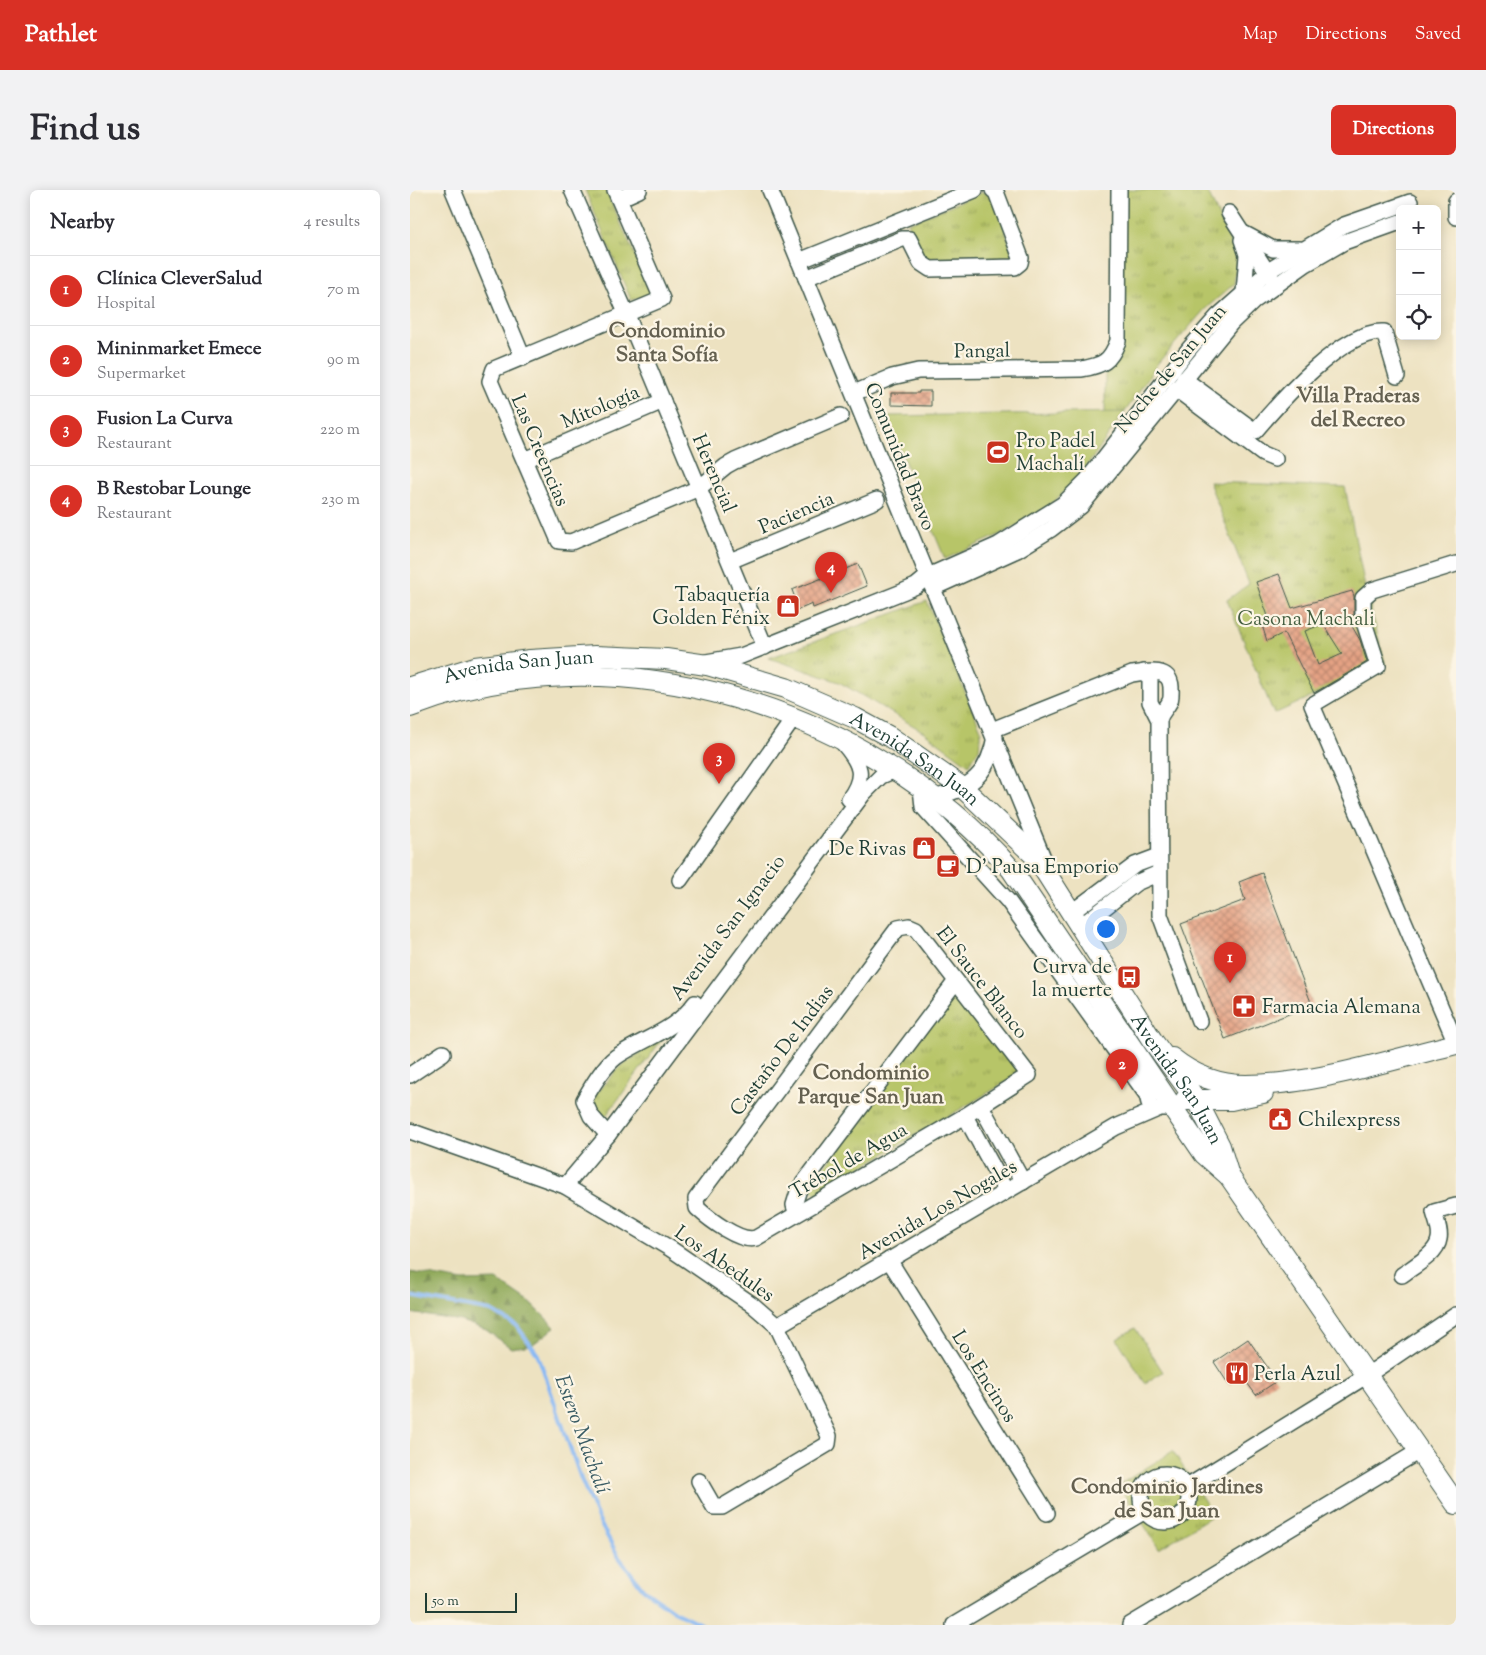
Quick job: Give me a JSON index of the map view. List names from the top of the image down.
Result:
{
  "streets": {
    "main road": ["Avenida San Juan"],
    "street": [
      "Pangal",
      "Noche de San Juan",
      "Mitología",
      "Las Creencias",
      "Comunidad Bravo",
      "Herencial",
      "Paciencia",
      "Avenida San Ignacio",
      "El Sauce Blanco",
      "Castaño De Indias",
      "Trébol de Agua",
      "Avenida Los Nogales",
      "Los Abedules",
      "Los Encinos"
    ]
  },
  "crossings": [
    ["Pangal", "Comunidad Bravo"],
    ["Noche de San Juan", "Comunidad Bravo"],
    ["Noche de San Juan", "Herencial"],
    ["Noche de San Juan", "Avenida San Juan"],
    ["Mitología", "Las Creencias"],
    ["Mitología", "Herencial"],
    ["Las Creencias", "Herencial"],
    ["Comunidad Bravo", "Avenida San Juan"],
    ["Herencial", "Paciencia"],
    ["Avenida San Juan", "Avenida San Ignacio"],
    ["Avenida San Juan", "Avenida Los Nogales"],
    ["Avenida San Ignacio", "Los Abedules"],
    ["El Sauce Blanco", "Castaño De Indias"],
    ["El Sauce Blanco", "Trébol de Agua"],
    ["Castaño De Indias", "Trébol de Agua"],
    ["Avenida Los Nogales", "Los Abedules"],
    ["Avenida Los Nogales", "Los Encinos"]
  ],
  "districts": [
    "Condominio Santa Sofía",
    "Villa Praderas del Recreo",
    "Condominio Parque San Juan",
    "Condominio Jardines de San Juan"
  ],
  "water": ["Estero Machalí"],
  "parks": ["Casona Machali"],
  "places": {
    "sports": ["Pro Padel Machalí"],
    "shop": ["Tabaquería Golden Fénix", "De Rivas"],
    "cafe": ["D' Pausa Emporio"],
    "bus stop": ["Curva de la muerte"],
    "pharmacy": ["Farmacia Alemana"],
    "public building": ["Chilexpress"],
    "restaurant": ["Perla Azul"]
  },
  "scale_bar": "50 m",
  "page": {
    "header": "Pathlet",
    "nav": ["Map", "Directions", "Saved"],
    "title": "Find us",
    "buttons": "Directions",
    "heading": ["Nearby", "4 results"],
    "map_buttons": ["+", "−"],
    "list": [
      {
        "mark": "1",
        "name": "Clínica CleverSalud",
        "note": "Hospital",
        "value": "70 m"
      },
      {
        "mark": "2",
        "name": "Mininmarket Emece",
        "note": "Supermarket",
        "value": "90 m"
      },
      {
        "mark": "3",
        "name": "Fusion La Curva",
        "note": "Restaurant",
        "value": "220 m"
      },
      {
        "mark": "4",
        "name": "B Restobar Lounge",
        "note": "Restaurant",
        "value": "230 m"
      }
    ],
    "pins": [
      "4",
      "3",
      "1",
      "2"
    ],
    "scale": "50 m"
  }
}
